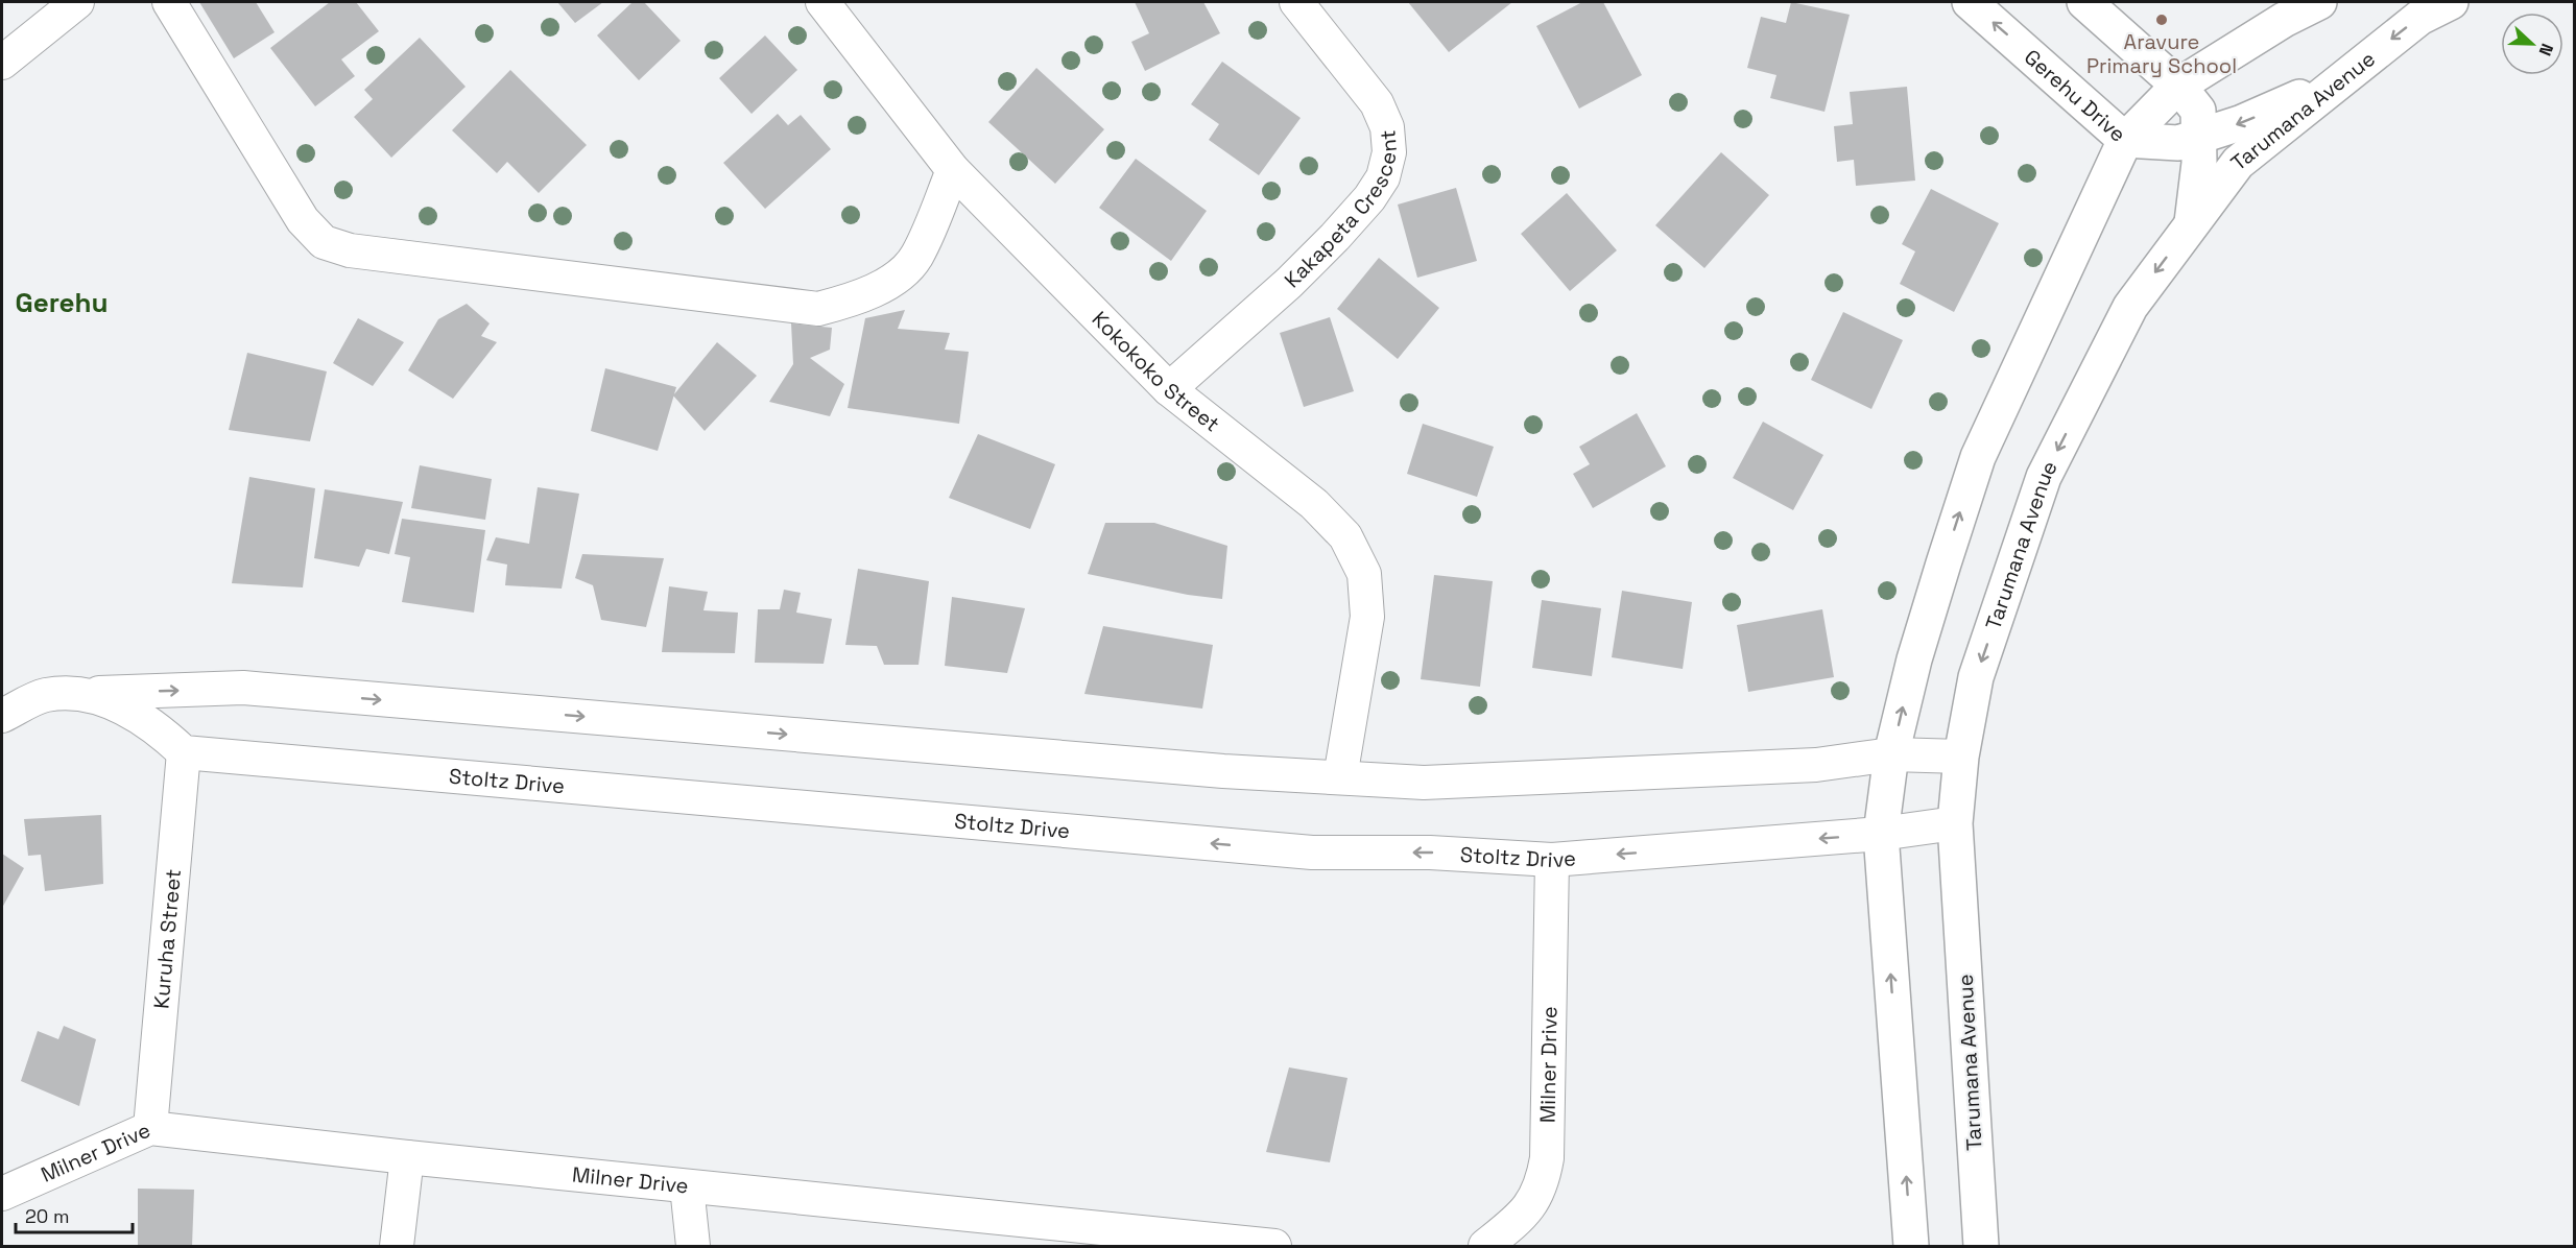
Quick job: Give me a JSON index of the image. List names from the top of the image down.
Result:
{
  "streets": {
    "street": [
      "Gerehu Drive",
      "Tarumana Avenue",
      "Kakapeta Crescent",
      "Kokokoko Street",
      "Stoltz Drive",
      "Kuruha Street",
      "Milner Drive"
    ]
  },
  "crossings": [
    ["Gerehu Drive", "Tarumana Avenue"],
    ["Tarumana Avenue", "Stoltz Drive"],
    ["Kakapeta Crescent", "Kokokoko Street"],
    ["Stoltz Drive", "Kuruha Street"],
    ["Stoltz Drive", "Milner Drive"],
    ["Kuruha Street", "Milner Drive"]
  ],
  "one_way": ["Gerehu Drive"],
  "districts": ["Gerehu"],
  "places": ["Aravure Primary School"],
  "scale_bar": "20 m",
  "north": "right"
}
